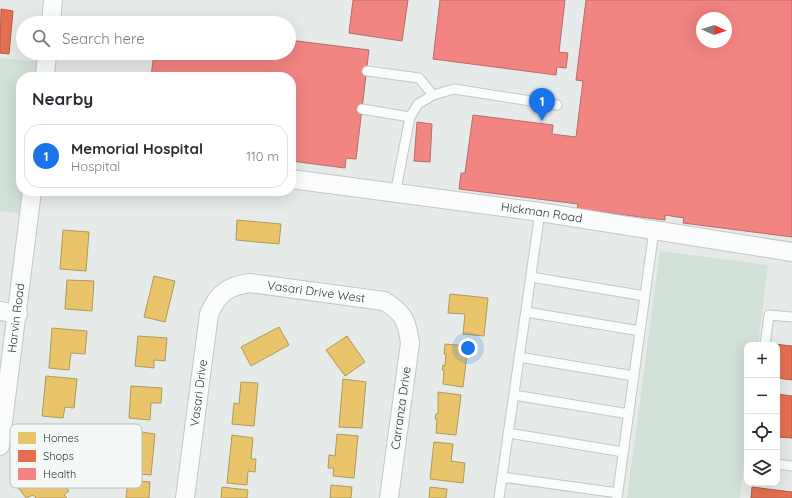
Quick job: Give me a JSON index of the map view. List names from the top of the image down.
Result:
{
  "streets": {
    "street": [
      "Hickman Road",
      "Vasari Drive West",
      "Harvin Road",
      "Vasari Drive",
      "Carranza Drive"
    ]
  },
  "crossings": [
    ["Vasari Drive West", "Vasari Drive"],
    ["Vasari Drive West", "Carranza Drive"]
  ],
  "legend": ["Homes", "Shops", "Health"],
  "north": "right",
  "page": {
    "search": "Search here",
    "heading": "Nearby",
    "pins": "1",
    "list": [
      {
        "mark": "1",
        "name": "Memorial Hospital",
        "note": "Hospital",
        "value": "110 m"
      }
    ],
    "map_buttons": ["+", "−"]
  }
}
